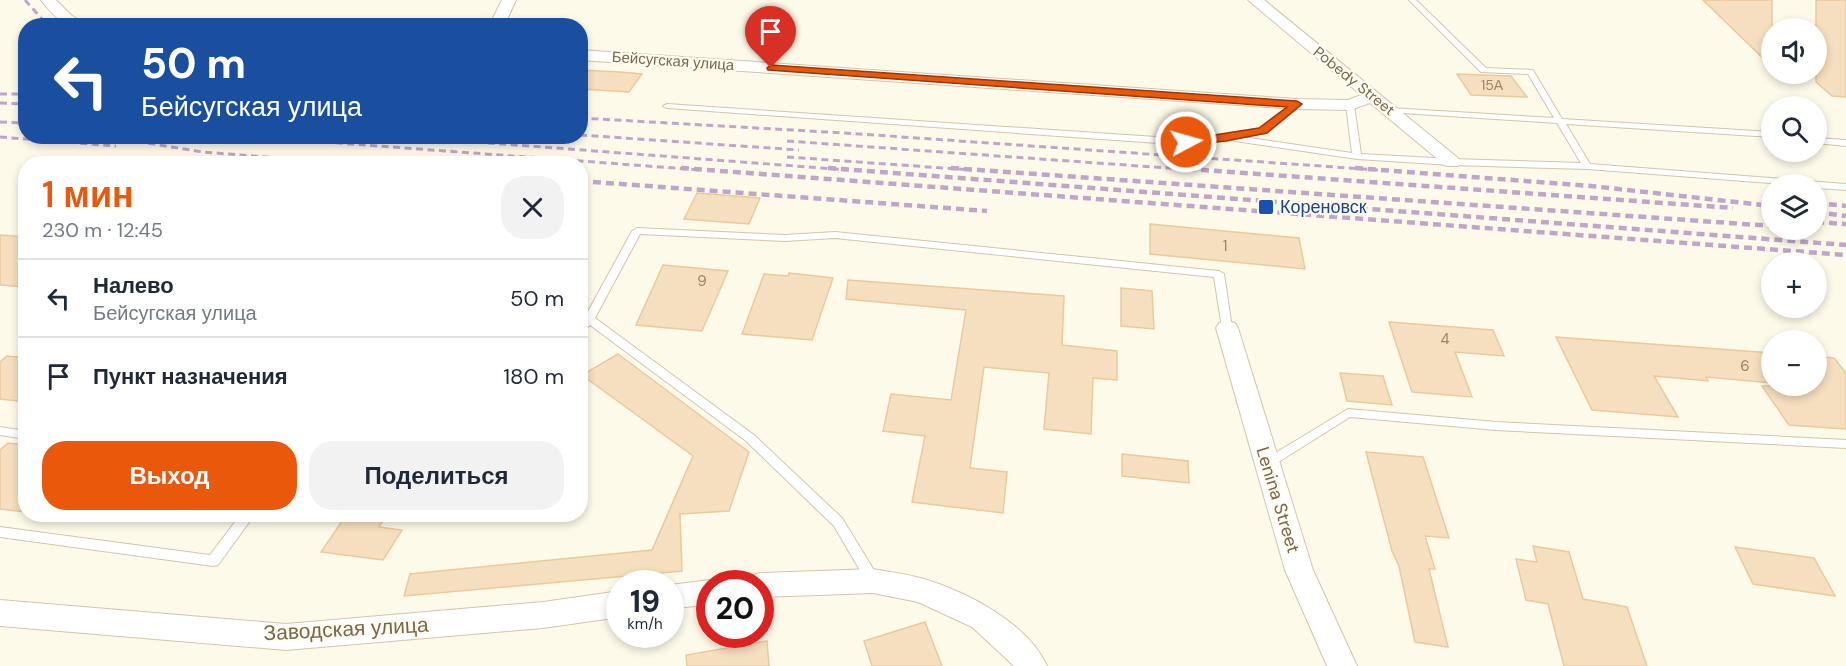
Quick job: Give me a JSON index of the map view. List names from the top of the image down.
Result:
{
  "streets": {
    "street": [
      "Бейсугская улица",
      "Pobedy Street",
      "Lenina Street",
      "Заводская улица"
    ]
  },
  "crossings": [
    ["Бейсугская улица", "Pobedy Street"]
  ],
  "places": {
    "transit": ["Кореновск"]
  },
  "house_numbers": [
    "15А",
    "1",
    "9",
    "4",
    "6"
  ],
  "page": {
    "map_buttons": ["+", "−"],
    "turn": ["50 m", "Бейсугская улица"],
    "heading": ["1 мин", "230 m · 12:45"],
    "list": [
      {
        "name": "Налево",
        "note": "Бейсугская улица",
        "value": "50 m"
      },
      {
        "name": "Пункт назначения",
        "value": "180 m"
      }
    ],
    "buttons": ["Выход", "Поделиться"],
    "speed": "19 km/h",
    "limit": "20"
  }
}
